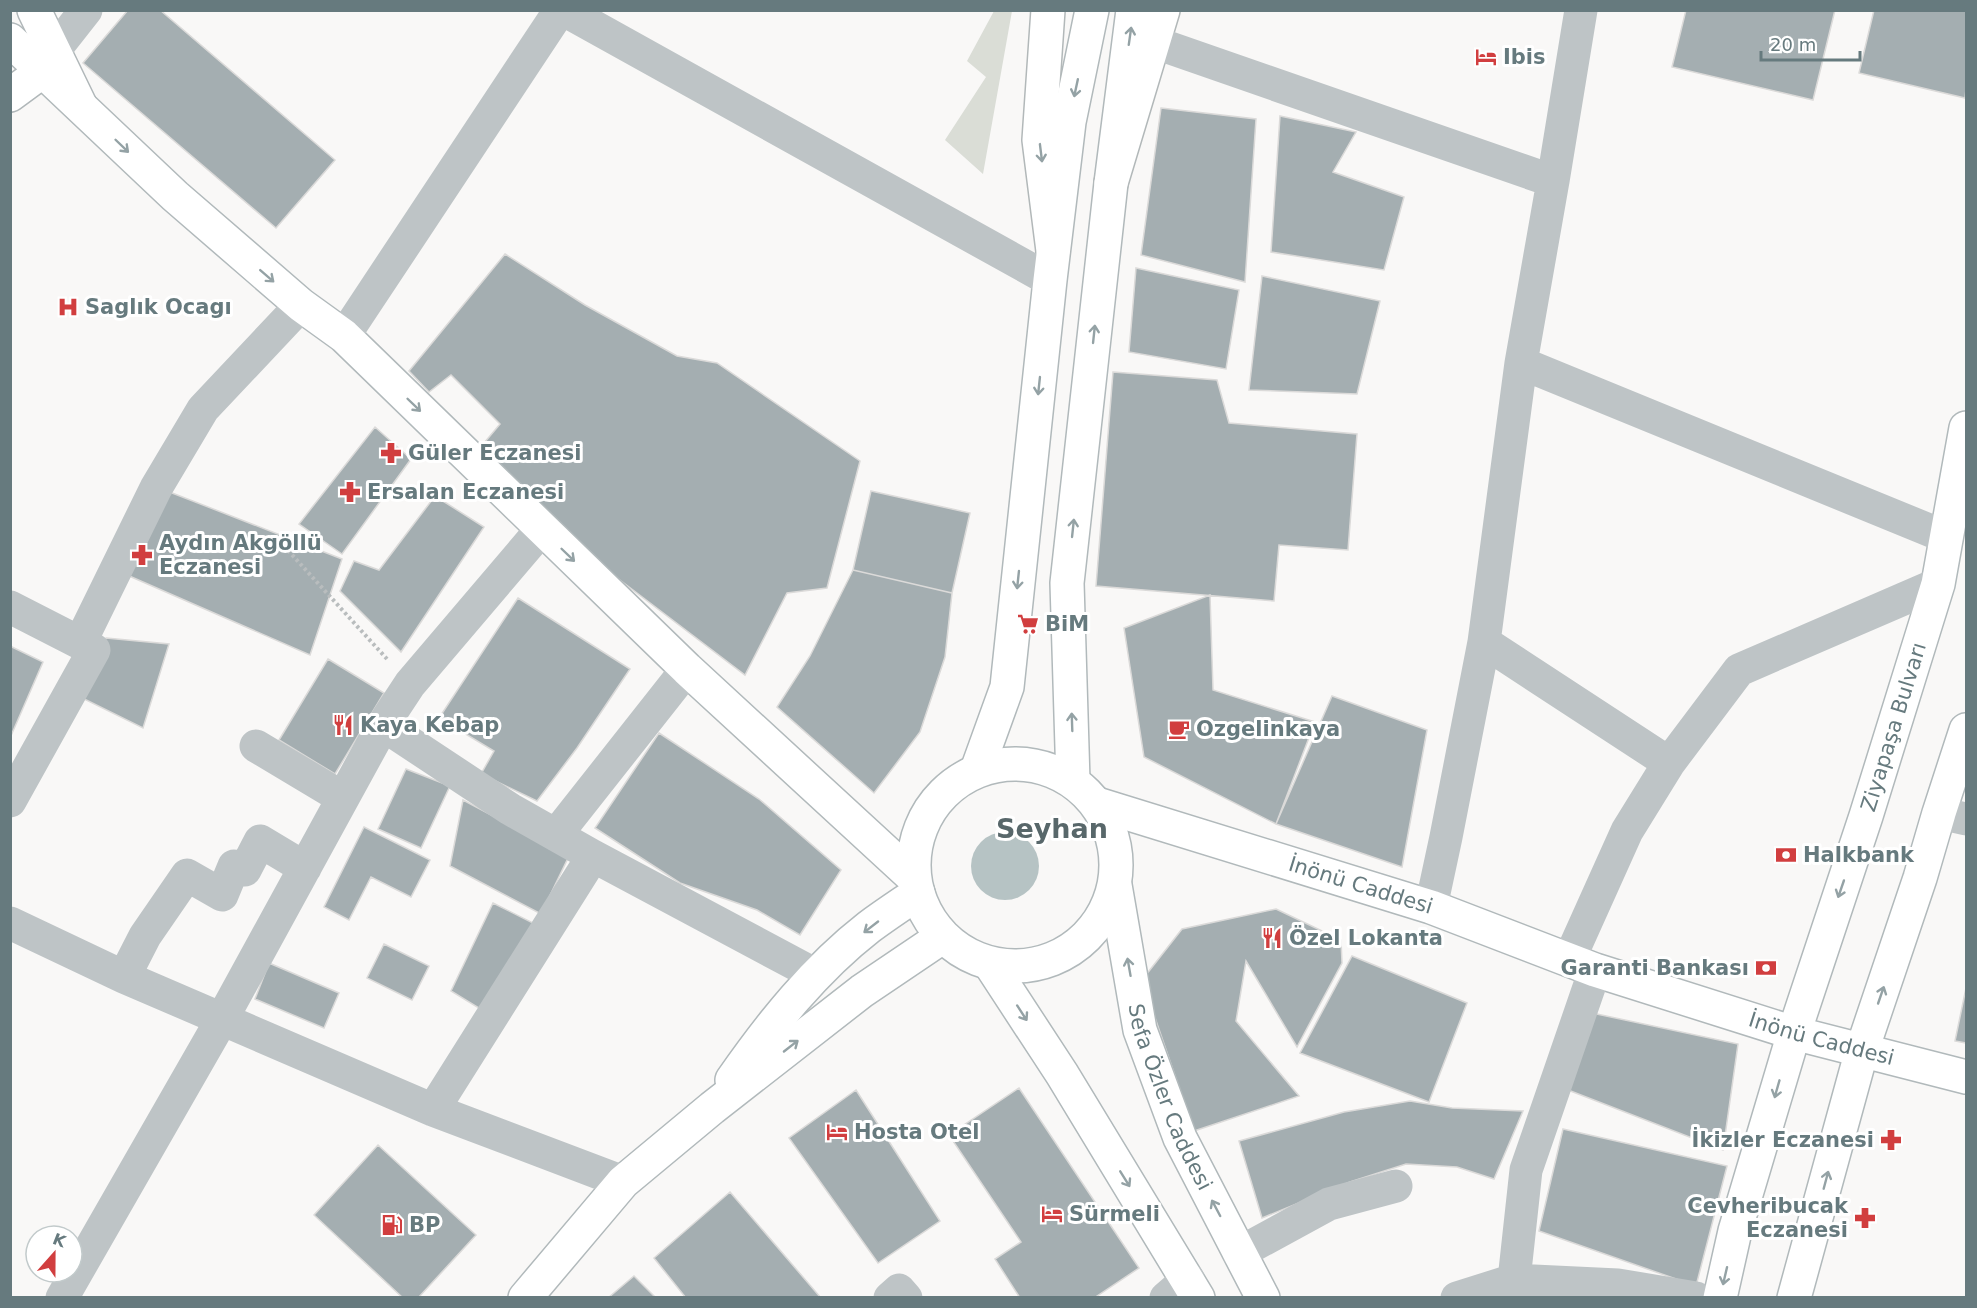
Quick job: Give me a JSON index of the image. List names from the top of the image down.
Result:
{
  "streets": {
    "main road": ["Ziyapaşa Bulvarı", "İnönü Caddesi", "Sefa Özler Caddesi"]
  },
  "crossings": [
    ["Ziyapaşa Bulvarı", "İnönü Caddesi"],
    ["İnönü Caddesi", "Sefa Özler Caddesi"]
  ],
  "districts": ["Seyhan"],
  "places": {
    "hotel": ["Ibis", "Hosta Otel", "Sürmeli"],
    "hospital": ["Saglık Ocagı"],
    "pharmacy": [
      "Güler Eczanesi",
      "Ersalan Eczanesi",
      "Aydın Akgöllü Eczanesi",
      "İkizler Eczanesi",
      "Cevheribucak Eczanesi"
    ],
    "supermarket": ["BiM"],
    "restaurant": ["Kaya Kebap", "Özel Lokanta"],
    "cafe": ["Ozgelinkaya"],
    "bank": ["Halkbank", "Garanti Bankası"],
    "fuel station": ["BP"]
  },
  "scale_bar": "20 m",
  "north": "top"
}
